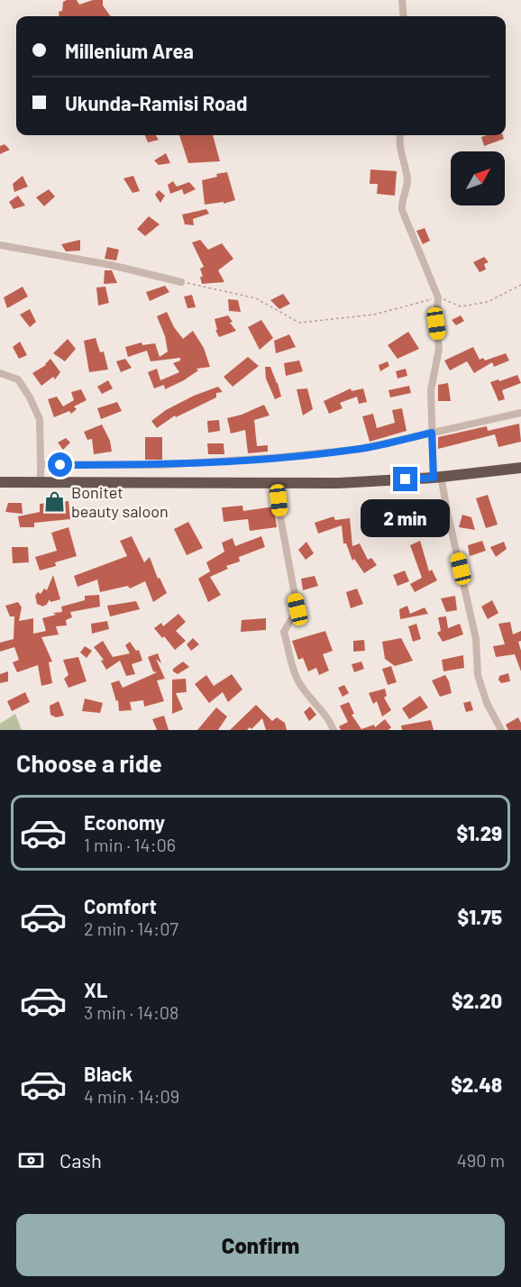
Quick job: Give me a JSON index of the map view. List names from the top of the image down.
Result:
{
  "places": {
    "shop": ["Bonitet beauty saloon"]
  },
  "north": "top right",
  "page": {
    "banner": ["Millenium Area", "Ukunda-Ramisi Road"],
    "bubble": "2 min",
    "heading": "Choose a ride",
    "list": [
      {
        "name": "Economy",
        "note": "1 min · 14:06",
        "value": "$1.29"
      },
      {
        "name": "Comfort",
        "note": "2 min · 14:07",
        "value": "$1.75"
      },
      {
        "name": "XL",
        "note": "3 min · 14:08",
        "value": "$2.20"
      },
      {
        "name": "Black",
        "note": "4 min · 14:09",
        "value": "$2.48"
      }
    ],
    "pay": ["Cash", "490 m"],
    "buttons": "Confirm"
  }
}
